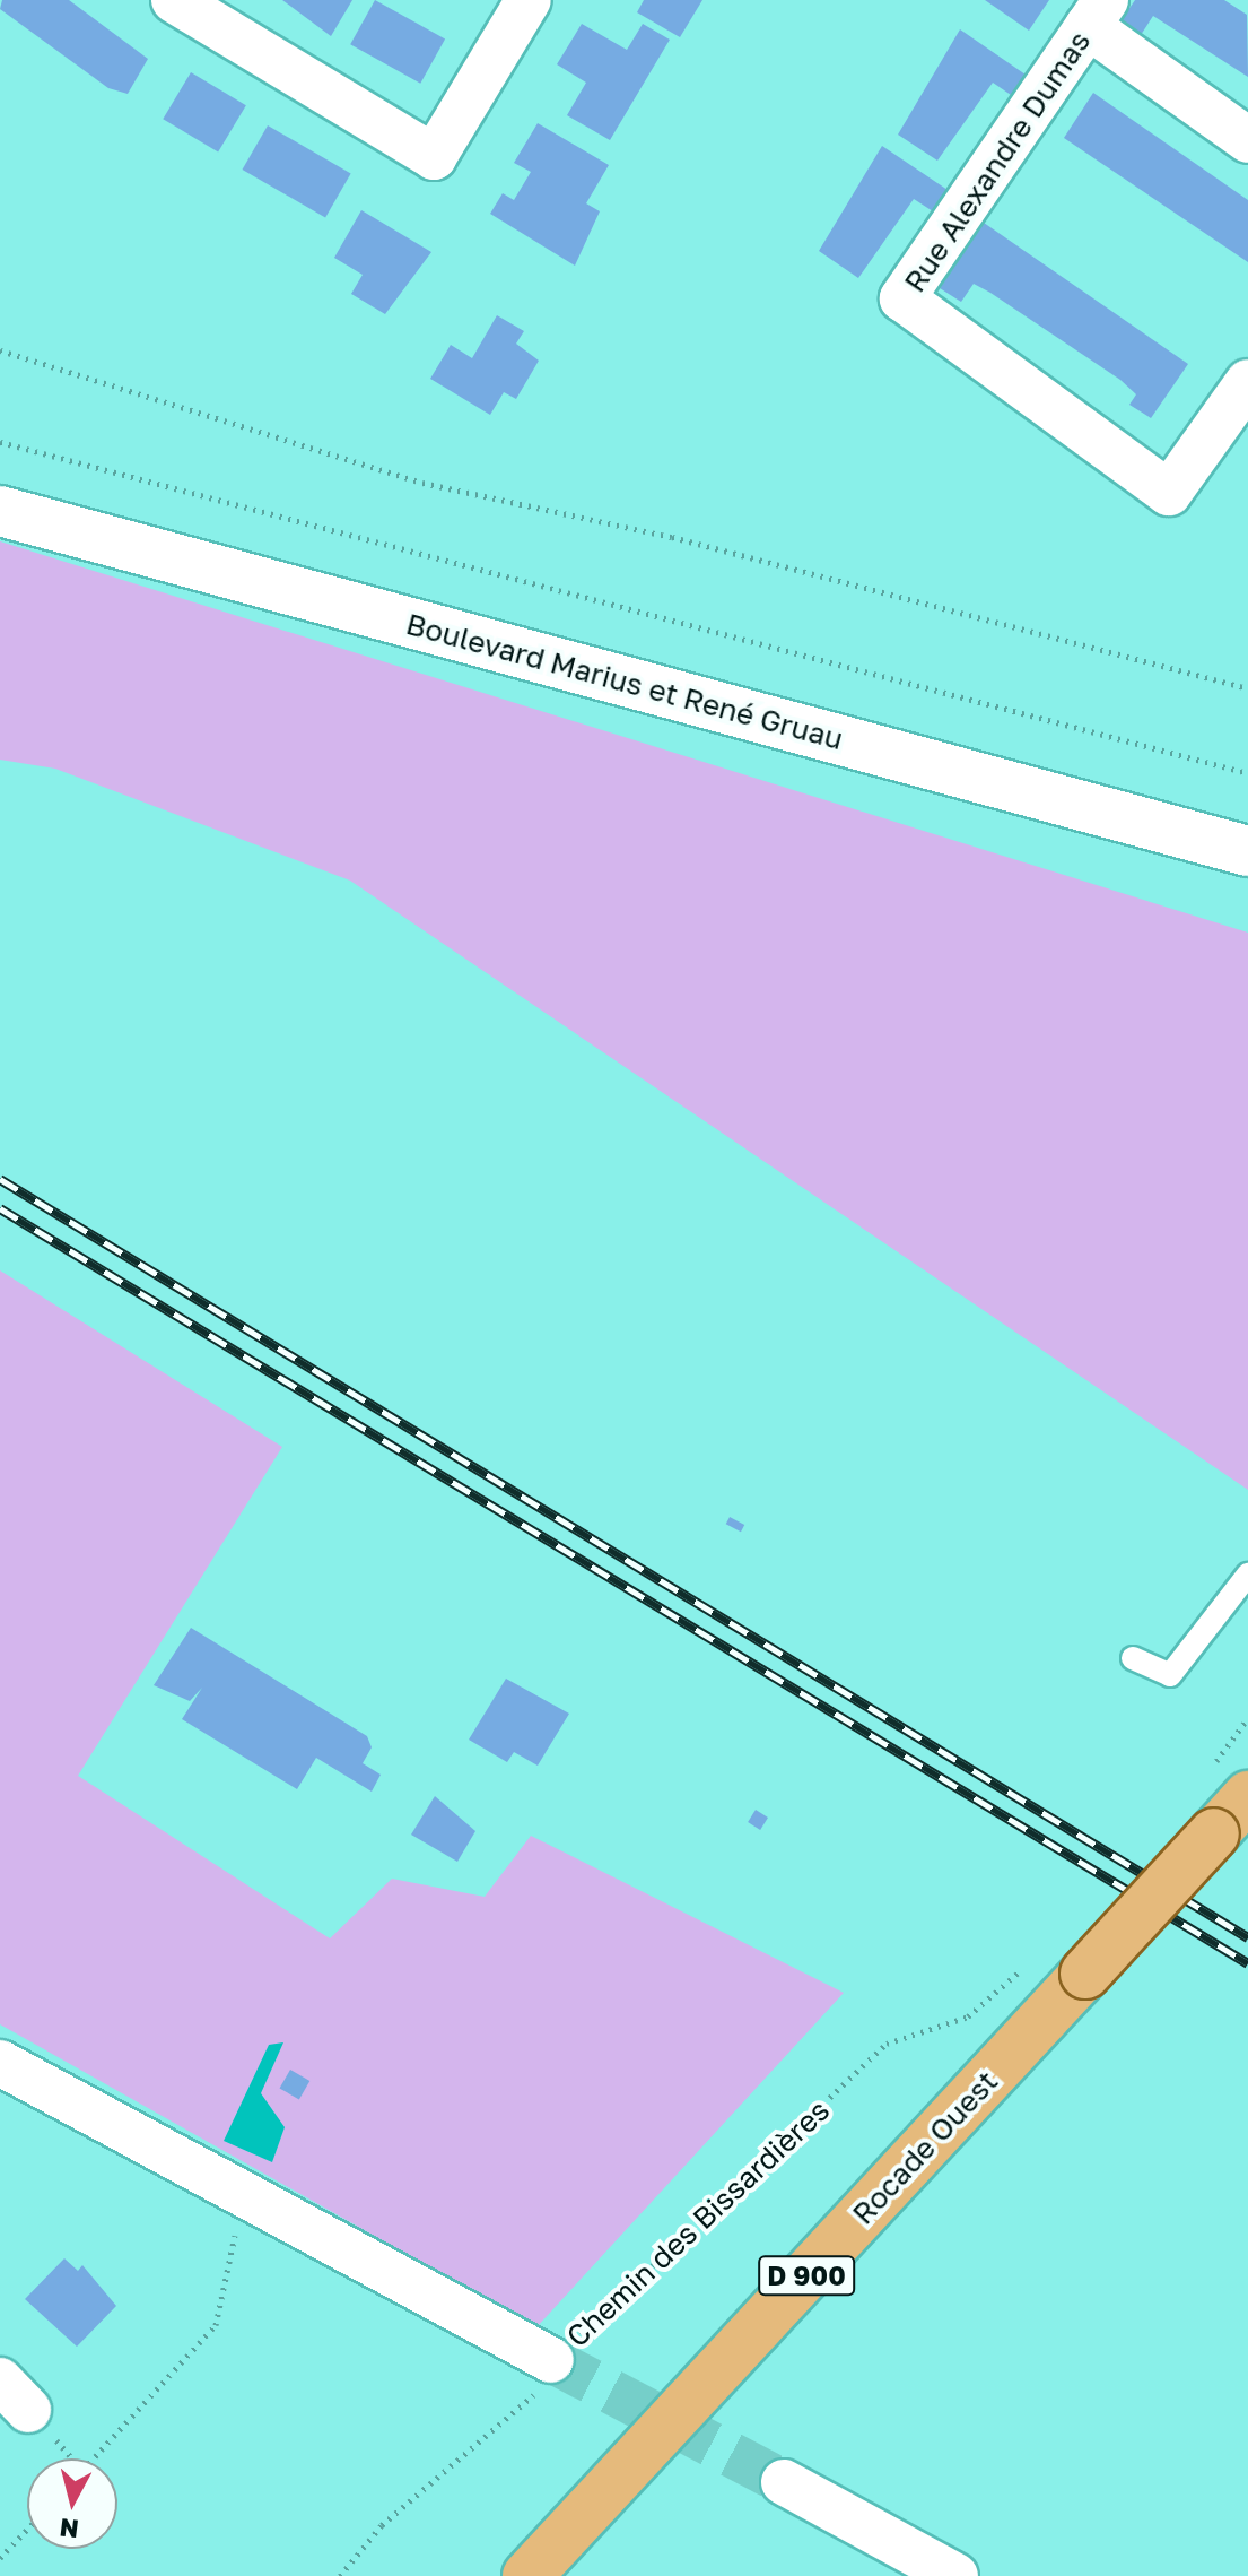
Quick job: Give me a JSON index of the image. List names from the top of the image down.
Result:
{
  "streets": {
    "main road": ["Boulevard Marius et René Gruau", "Rocade Ouest", "D 900"],
    "street": ["Rue Alexandre Dumas", "Chemin des Bissardières"]
  },
  "north": "bottom"
}
